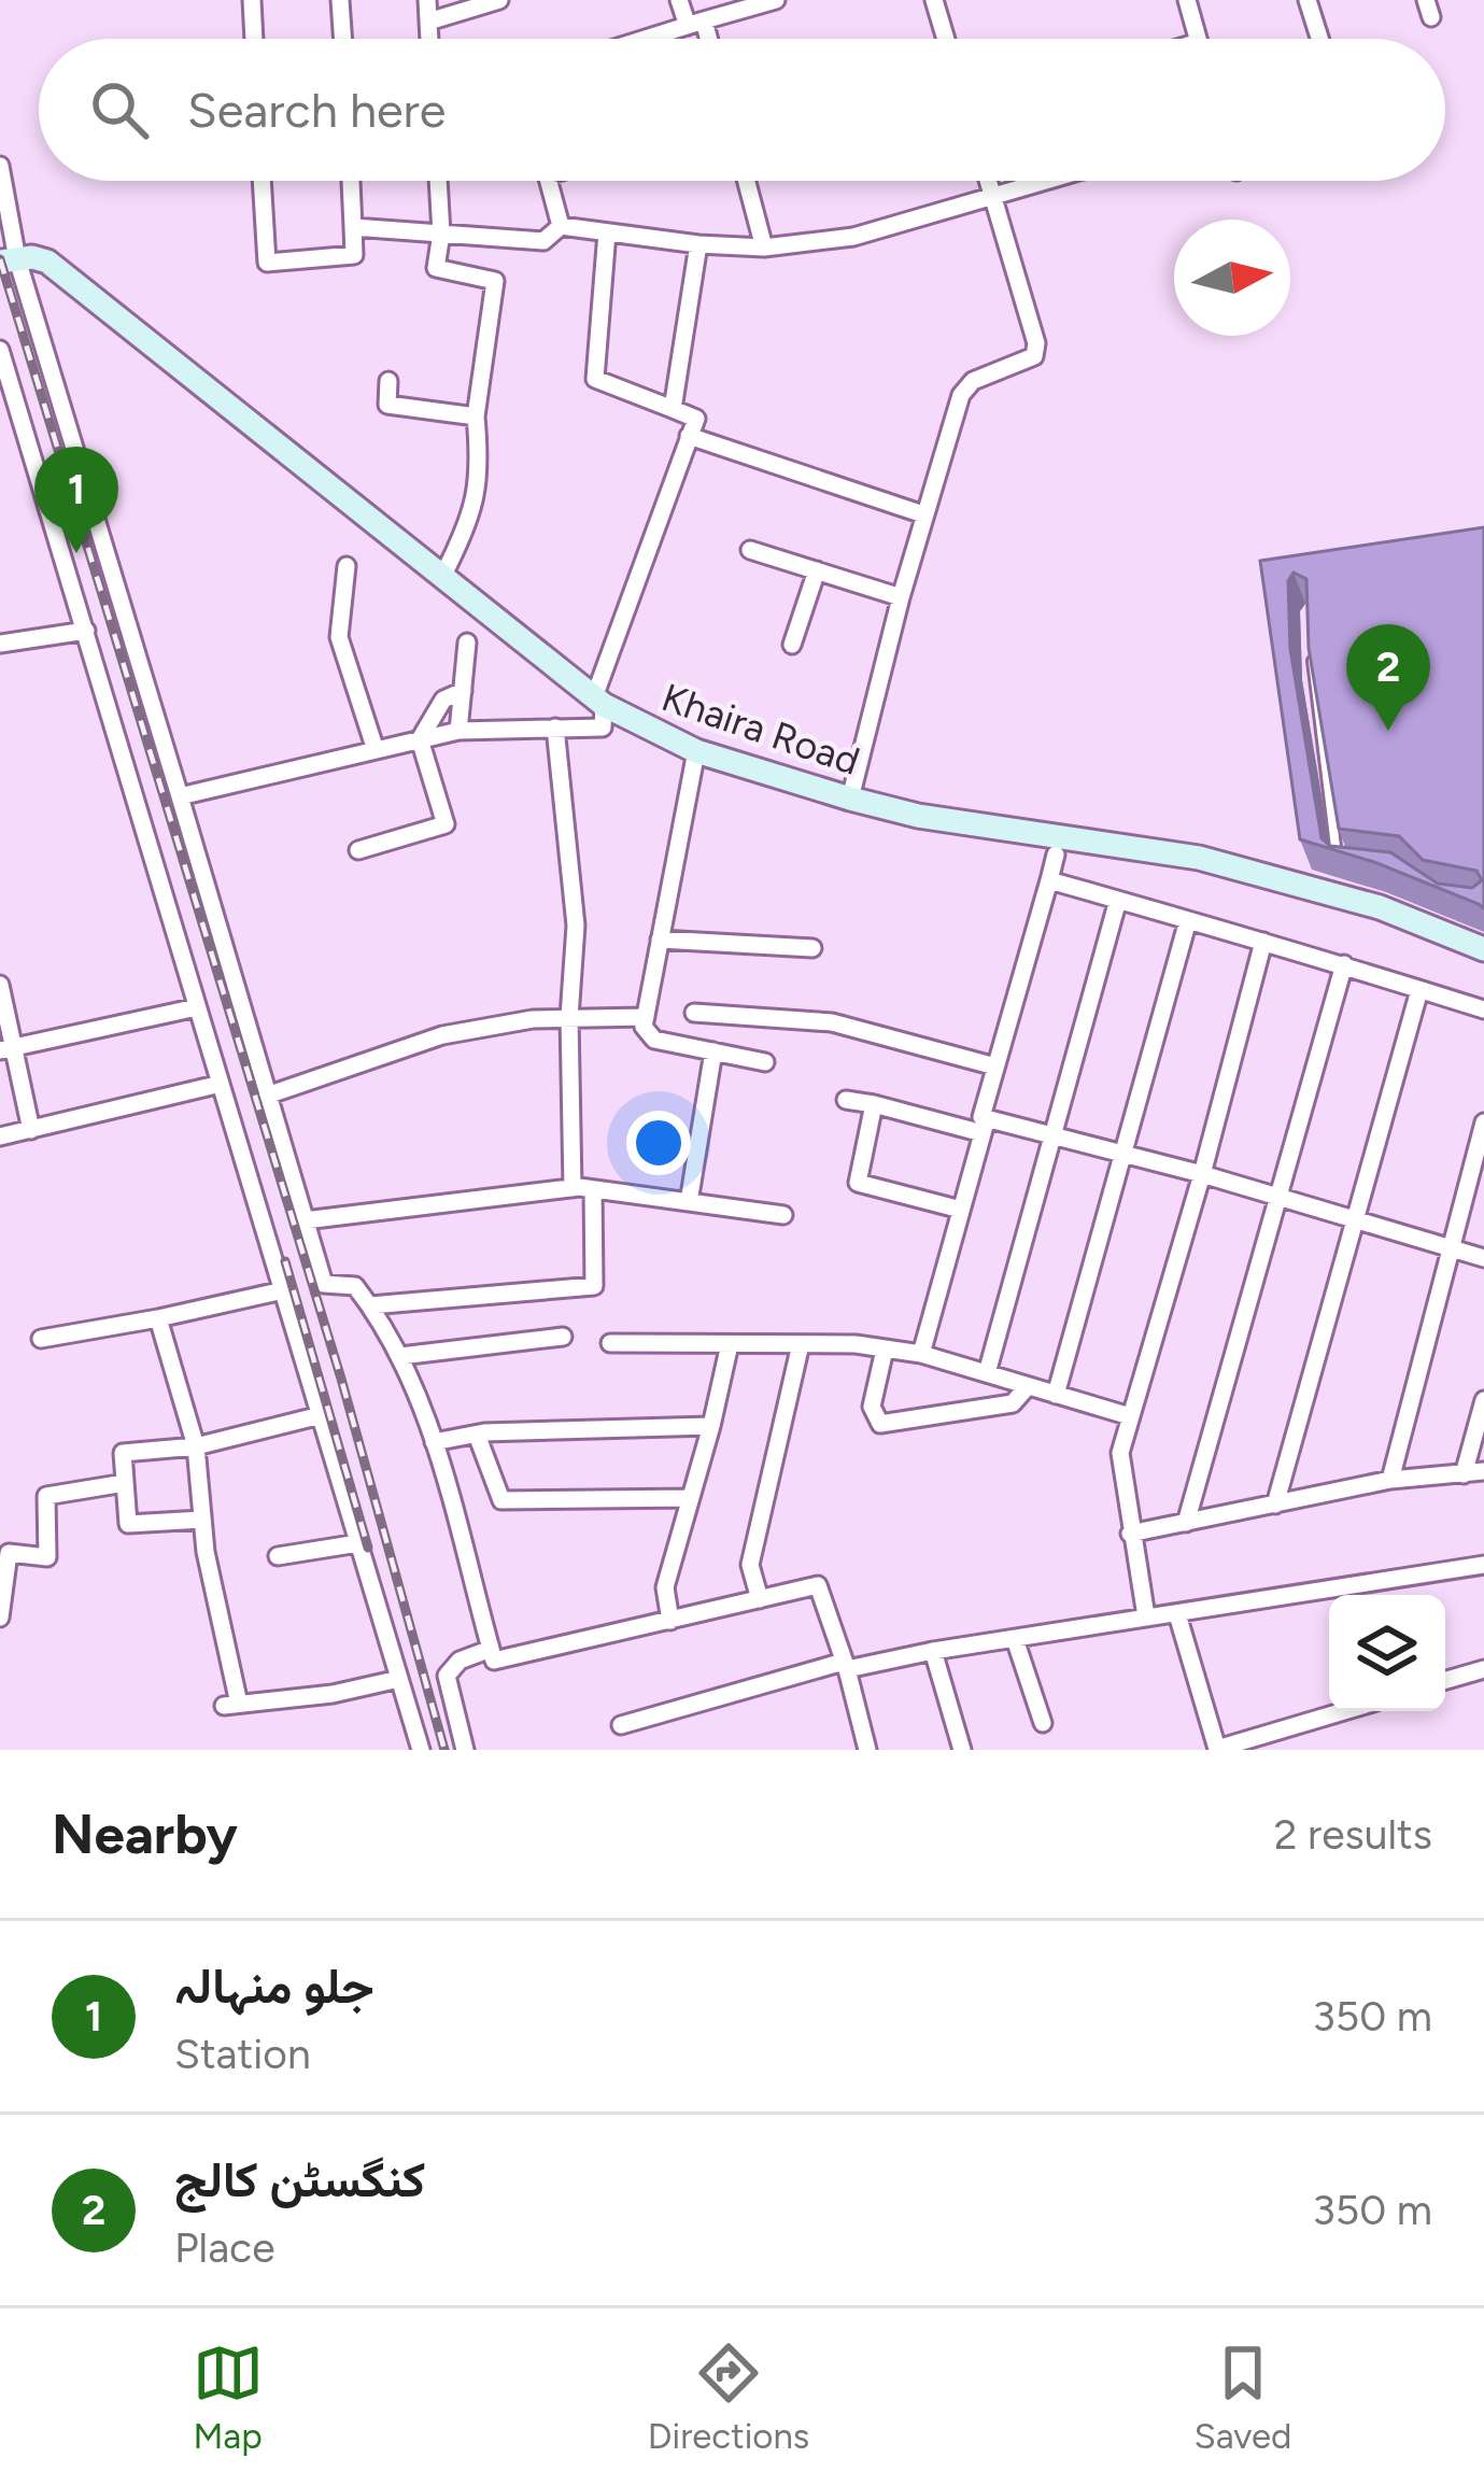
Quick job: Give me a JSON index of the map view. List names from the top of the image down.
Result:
{
  "streets": {
    "street": ["Khaira Road"]
  },
  "north": "right",
  "page": {
    "search": "Search here",
    "pins": ["1", "2"],
    "heading": ["Nearby", "2 results"],
    "list": [
      {
        "mark": "1",
        "name": "جلو منہالہ",
        "note": "Station",
        "value": "350 m"
      },
      {
        "mark": "2",
        "name": "کنگسٹن کالج",
        "note": "Place",
        "value": "350 m"
      }
    ],
    "nav": ["Map", "Directions", "Saved"]
  }
}
